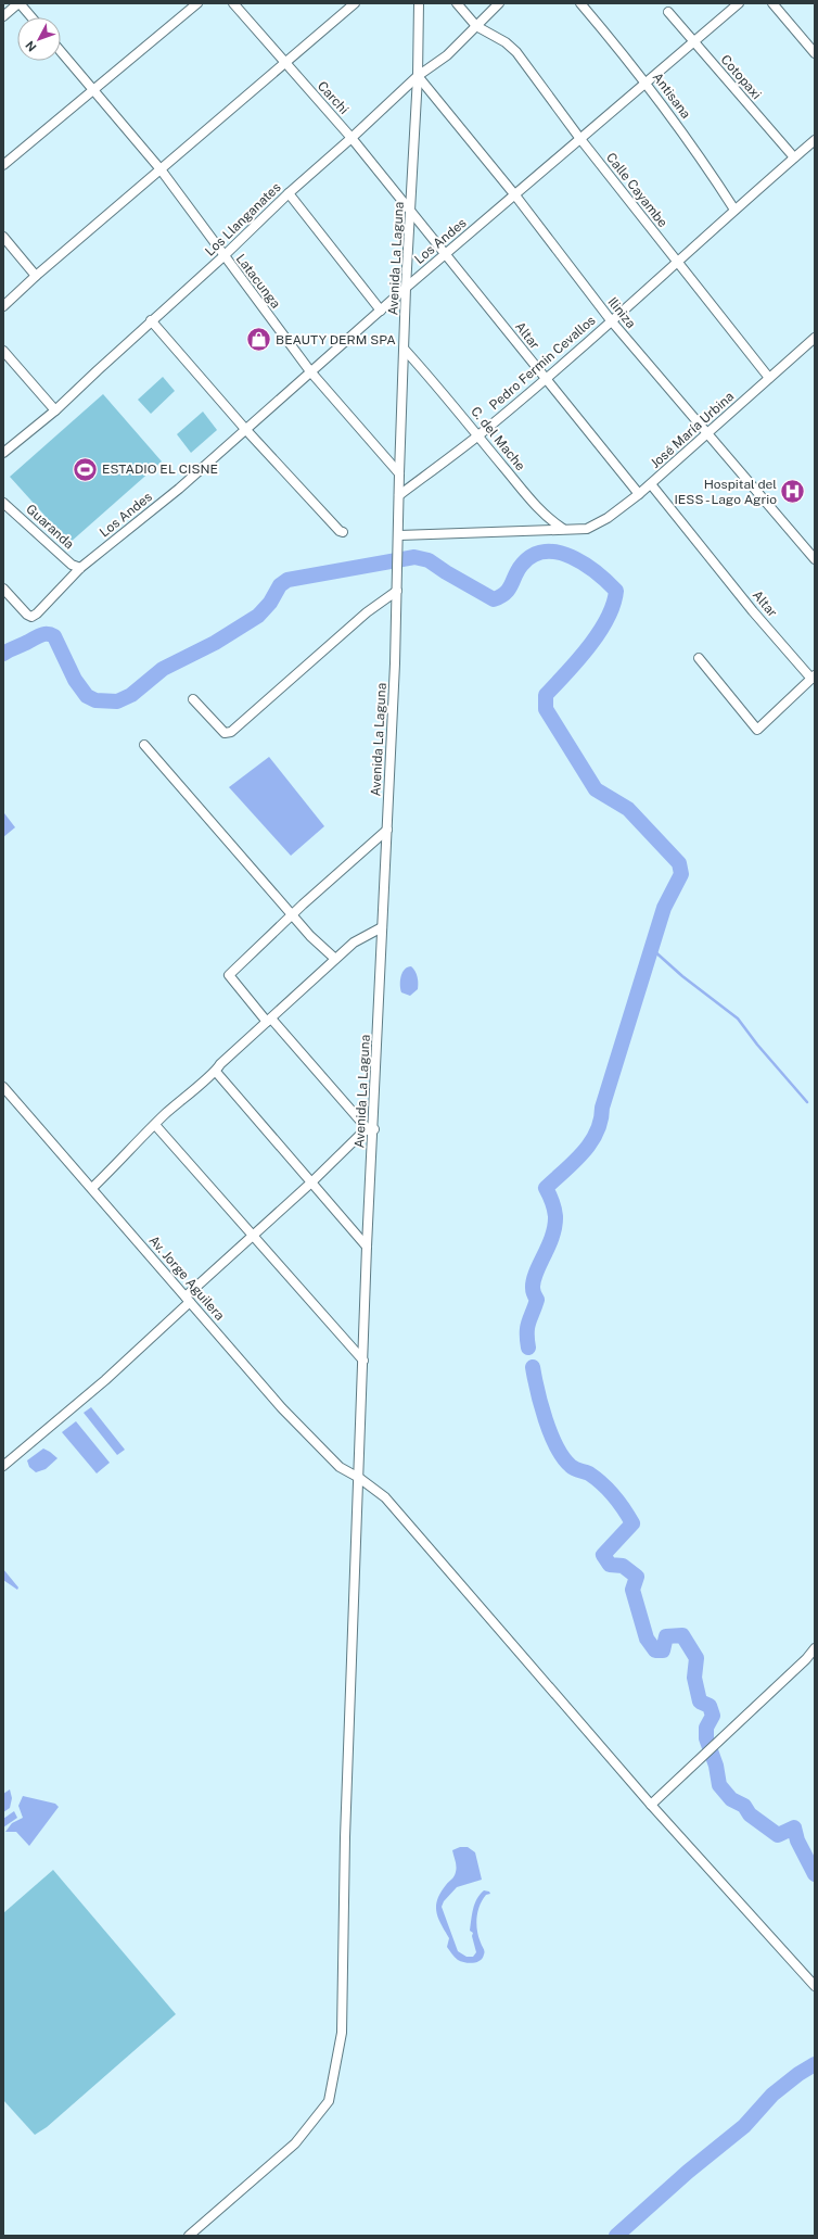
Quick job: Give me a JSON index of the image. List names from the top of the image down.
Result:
{
  "streets": {
    "street": [
      "Cotopaxi",
      "Antisana",
      "Carchi",
      "Calle Cayambe",
      "Los Llanganates",
      "Los Andes",
      "Avenida La Laguna",
      "Latacunga",
      "Iliniza",
      "Altar",
      "Pedro Fermin Cevallos",
      "José María Urbina",
      "C. del Mache",
      "Guaranda",
      "Av. Jorge Aguilera"
    ]
  },
  "crossings": [
    ["Cotopaxi", "Los Andes"],
    ["Cotopaxi", "Pedro Fermin Cevallos"],
    ["Antisana", "Los Andes"],
    ["Antisana", "Pedro Fermin Cevallos"],
    ["Carchi", "Los Llanganates"],
    ["Carchi", "Avenida La Laguna"],
    ["Carchi", "Altar"],
    ["Calle Cayambe", "Los Llanganates"],
    ["Calle Cayambe", "Los Andes"],
    ["Calle Cayambe", "Pedro Fermin Cevallos"],
    ["Calle Cayambe", "José María Urbina"],
    ["Los Llanganates", "Avenida La Laguna"],
    ["Los Llanganates", "Latacunga"],
    ["Los Llanganates", "Iliniza"],
    ["Los Andes", "Avenida La Laguna"],
    ["Los Andes", "Latacunga"],
    ["Los Andes", "Iliniza"],
    ["Los Andes", "Altar"],
    ["Los Andes", "Guaranda"],
    ["Avenida La Laguna", "Latacunga"],
    ["Avenida La Laguna", "Iliniza"],
    ["Avenida La Laguna", "Altar"],
    ["Avenida La Laguna", "Pedro Fermin Cevallos"],
    ["Avenida La Laguna", "C. del Mache"],
    ["Avenida La Laguna", "Av. Jorge Aguilera"],
    ["Iliniza", "Pedro Fermin Cevallos"],
    ["Iliniza", "José María Urbina"],
    ["Altar", "Pedro Fermin Cevallos"],
    ["Altar", "José María Urbina"],
    ["Pedro Fermin Cevallos", "C. del Mache"],
    ["José María Urbina", "C. del Mache"]
  ],
  "places": {
    "shop": ["BEAUTY DERM SPA"],
    "sports": ["ESTADIO EL CISNE"],
    "hospital": ["Hospital del IESS - Lago Agrio"]
  },
  "north": "bottom left"
}
